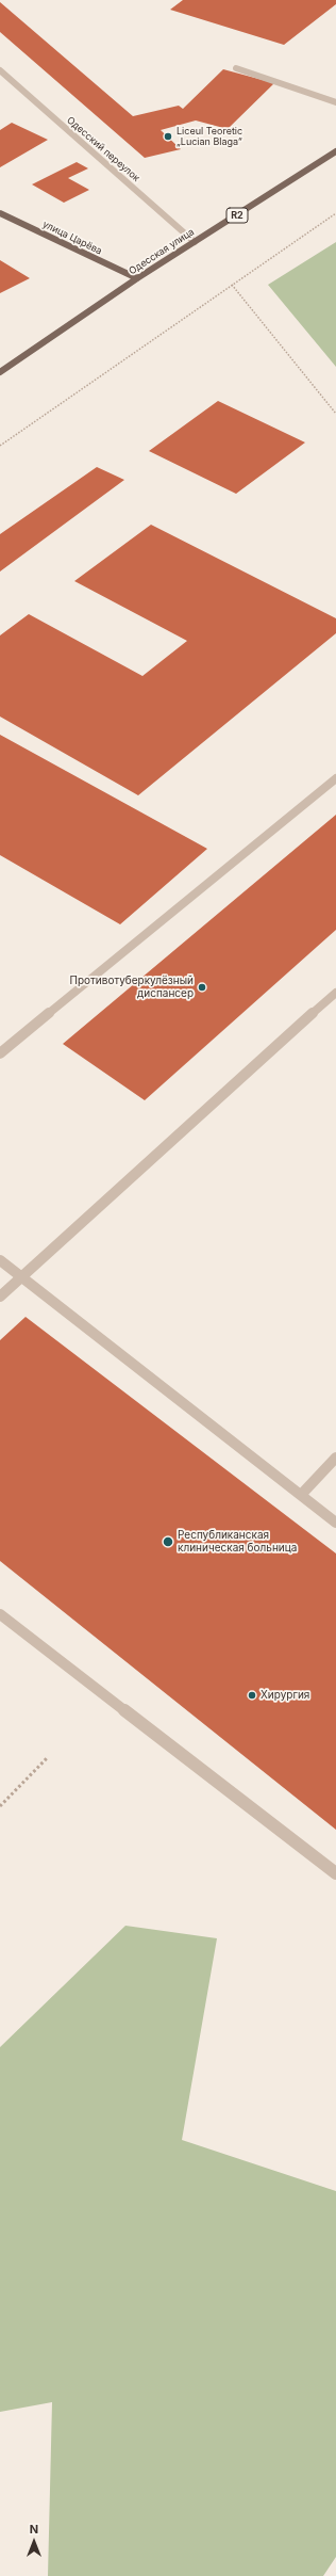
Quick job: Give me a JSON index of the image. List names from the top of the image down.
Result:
{
  "streets": {
    "main road": ["R2", "улица Царёва", "Одесская улица"],
    "street": ["Одесский переулок"]
  },
  "crossings": [
    ["Одесский переулок", "Одесская улица"],
    ["улица Царёва", "Одесская улица"]
  ],
  "places": [
    "Liceul Teoretic „Lucian Blaga“",
    "Противотуберкулёзный диспансер",
    "Республиканская клиническая больница",
    "Хирургия"
  ],
  "north": "top"
}
